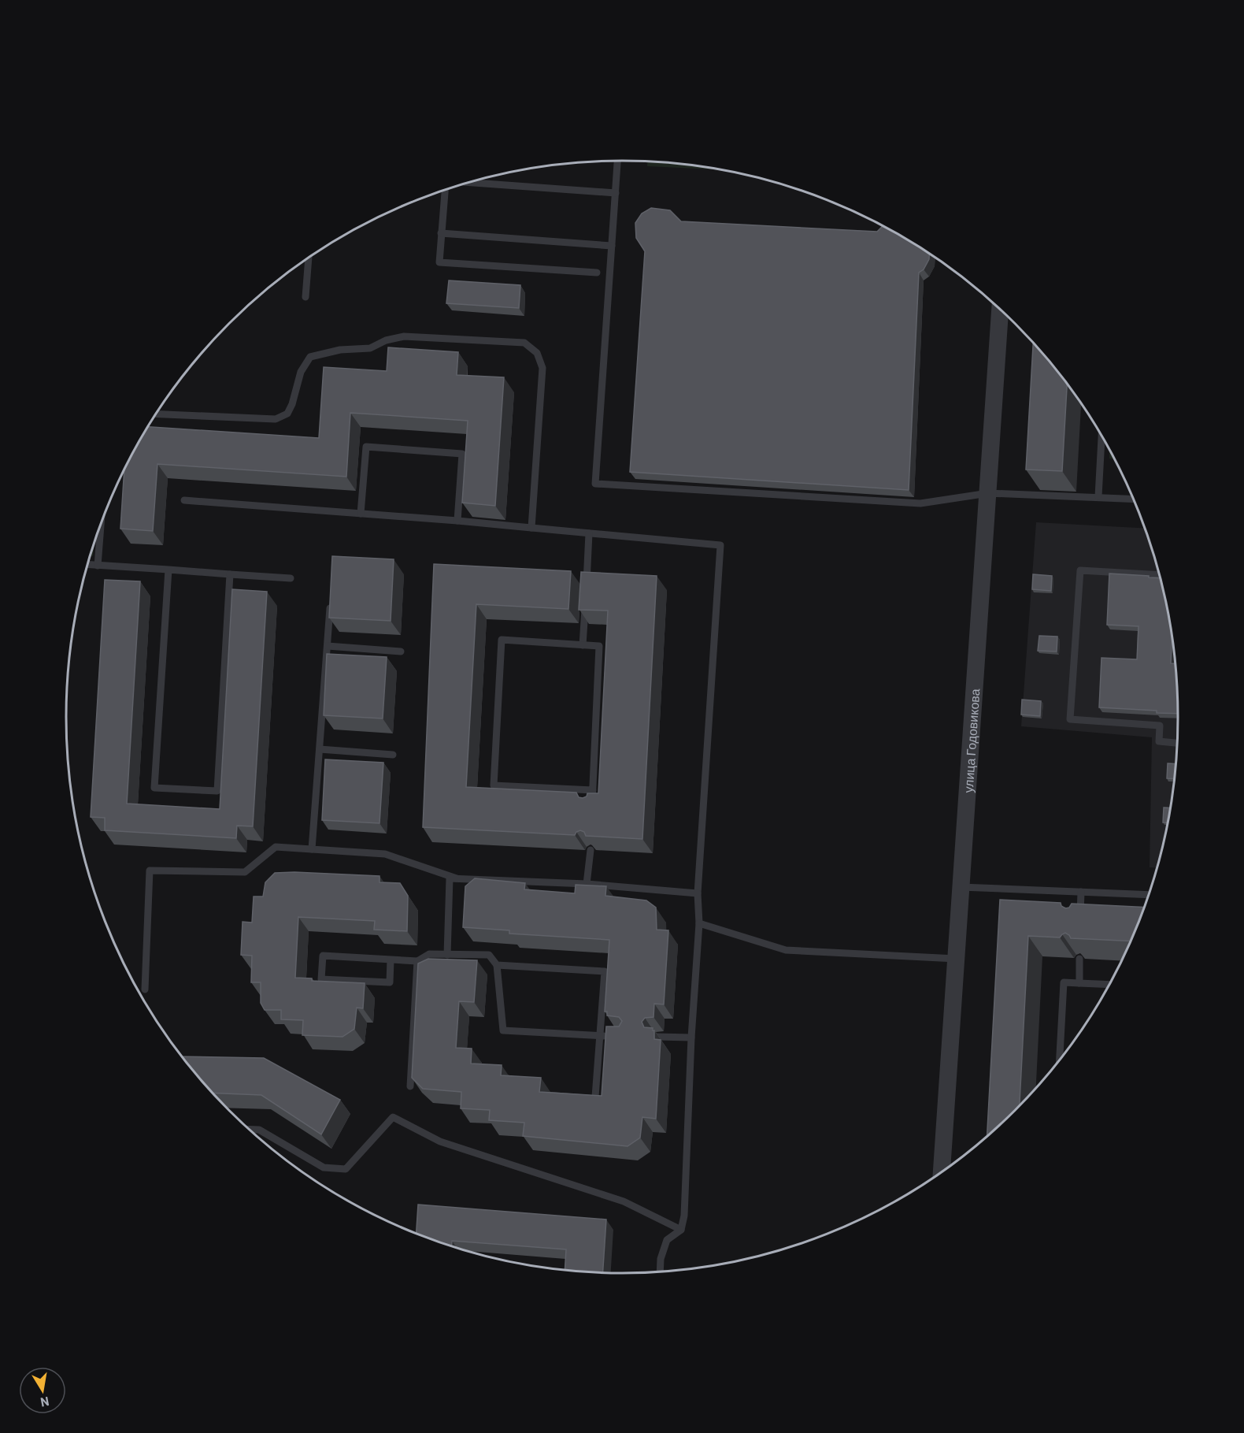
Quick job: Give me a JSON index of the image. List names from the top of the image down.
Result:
{
  "streets": {
    "street": ["улица Годовикова"]
  },
  "north": "bottom"
}
